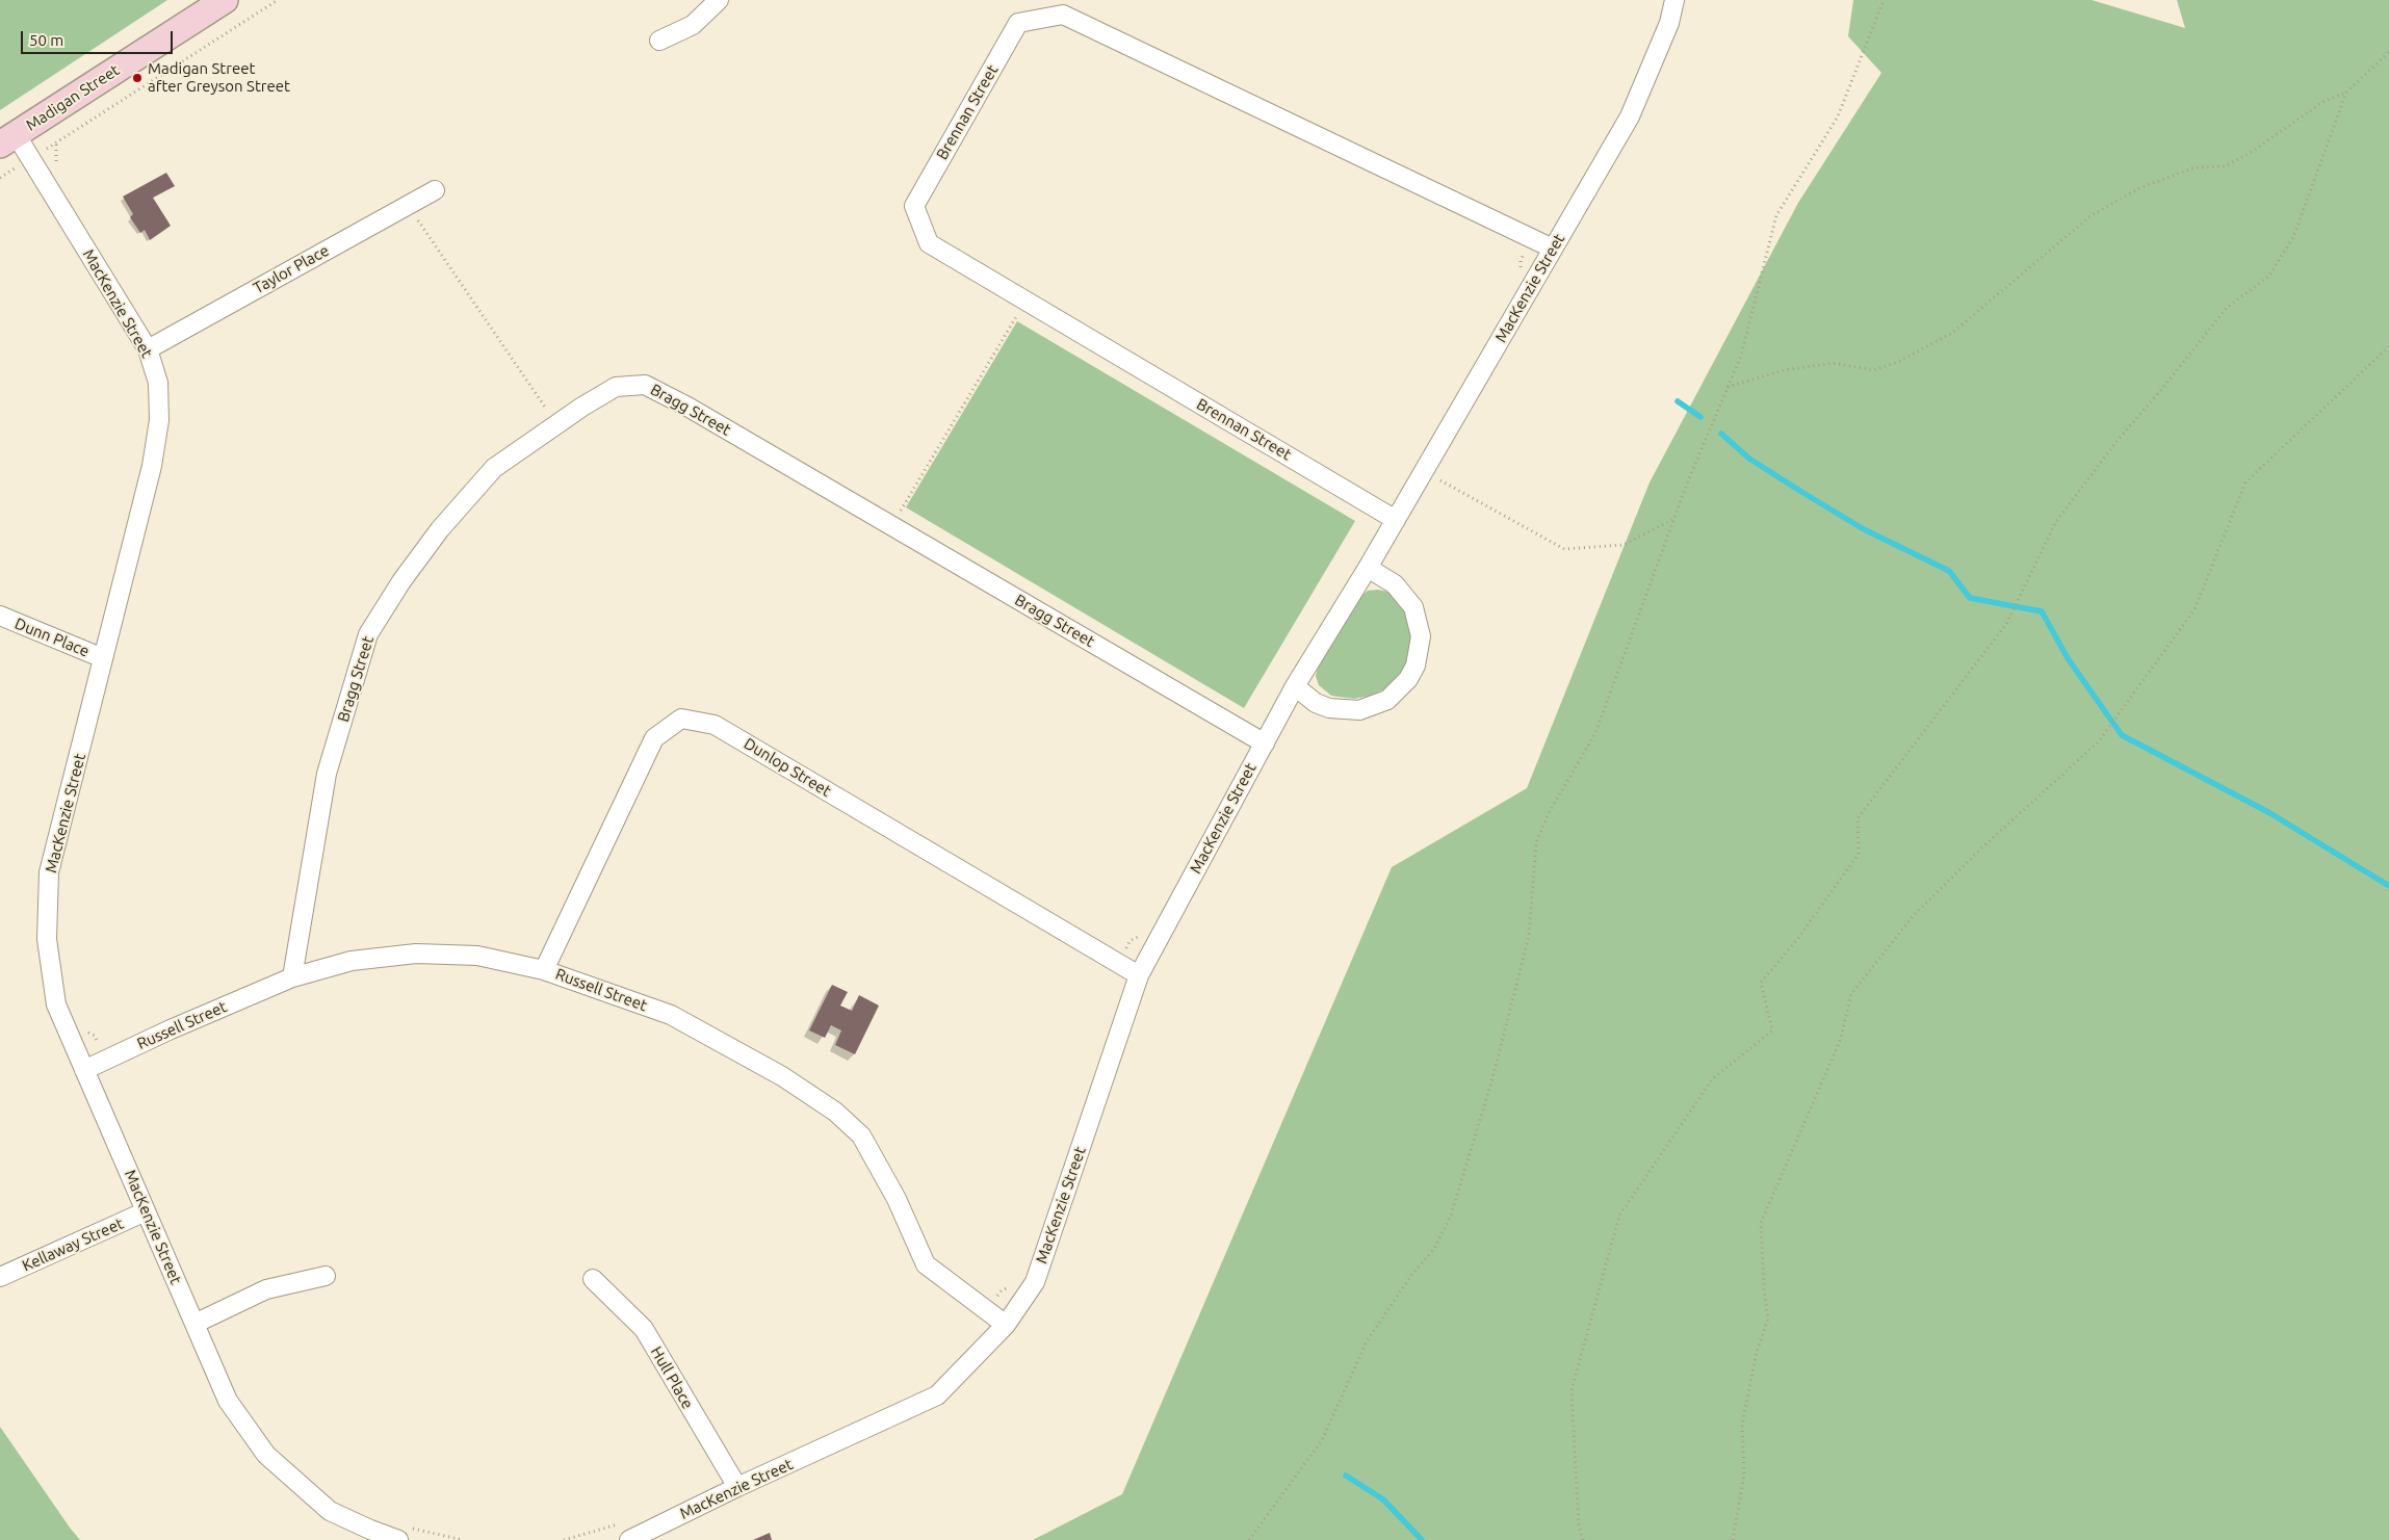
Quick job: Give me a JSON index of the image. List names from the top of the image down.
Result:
{
  "streets": {
    "street": [
      "Madigan Street",
      "Brennan Street",
      "Taylor Place",
      "MacKenzie Street",
      "Bragg Street",
      "Dunn Place",
      "Dunlop Street",
      "Russell Street",
      "Kellaway Street",
      "Hull Place"
    ]
  },
  "crossings": [
    ["Madigan Street", "MacKenzie Street"],
    ["Brennan Street", "MacKenzie Street"],
    ["Taylor Place", "MacKenzie Street"],
    ["MacKenzie Street", "Bragg Street"],
    ["MacKenzie Street", "Dunn Place"],
    ["MacKenzie Street", "Dunlop Street"],
    ["MacKenzie Street", "Russell Street"],
    ["MacKenzie Street", "Kellaway Street"],
    ["MacKenzie Street", "Hull Place"],
    ["Bragg Street", "Russell Street"],
    ["Dunlop Street", "Russell Street"]
  ],
  "places": ["Madigan Street after Greyson Street"],
  "scale_bar": "50 m"
}
